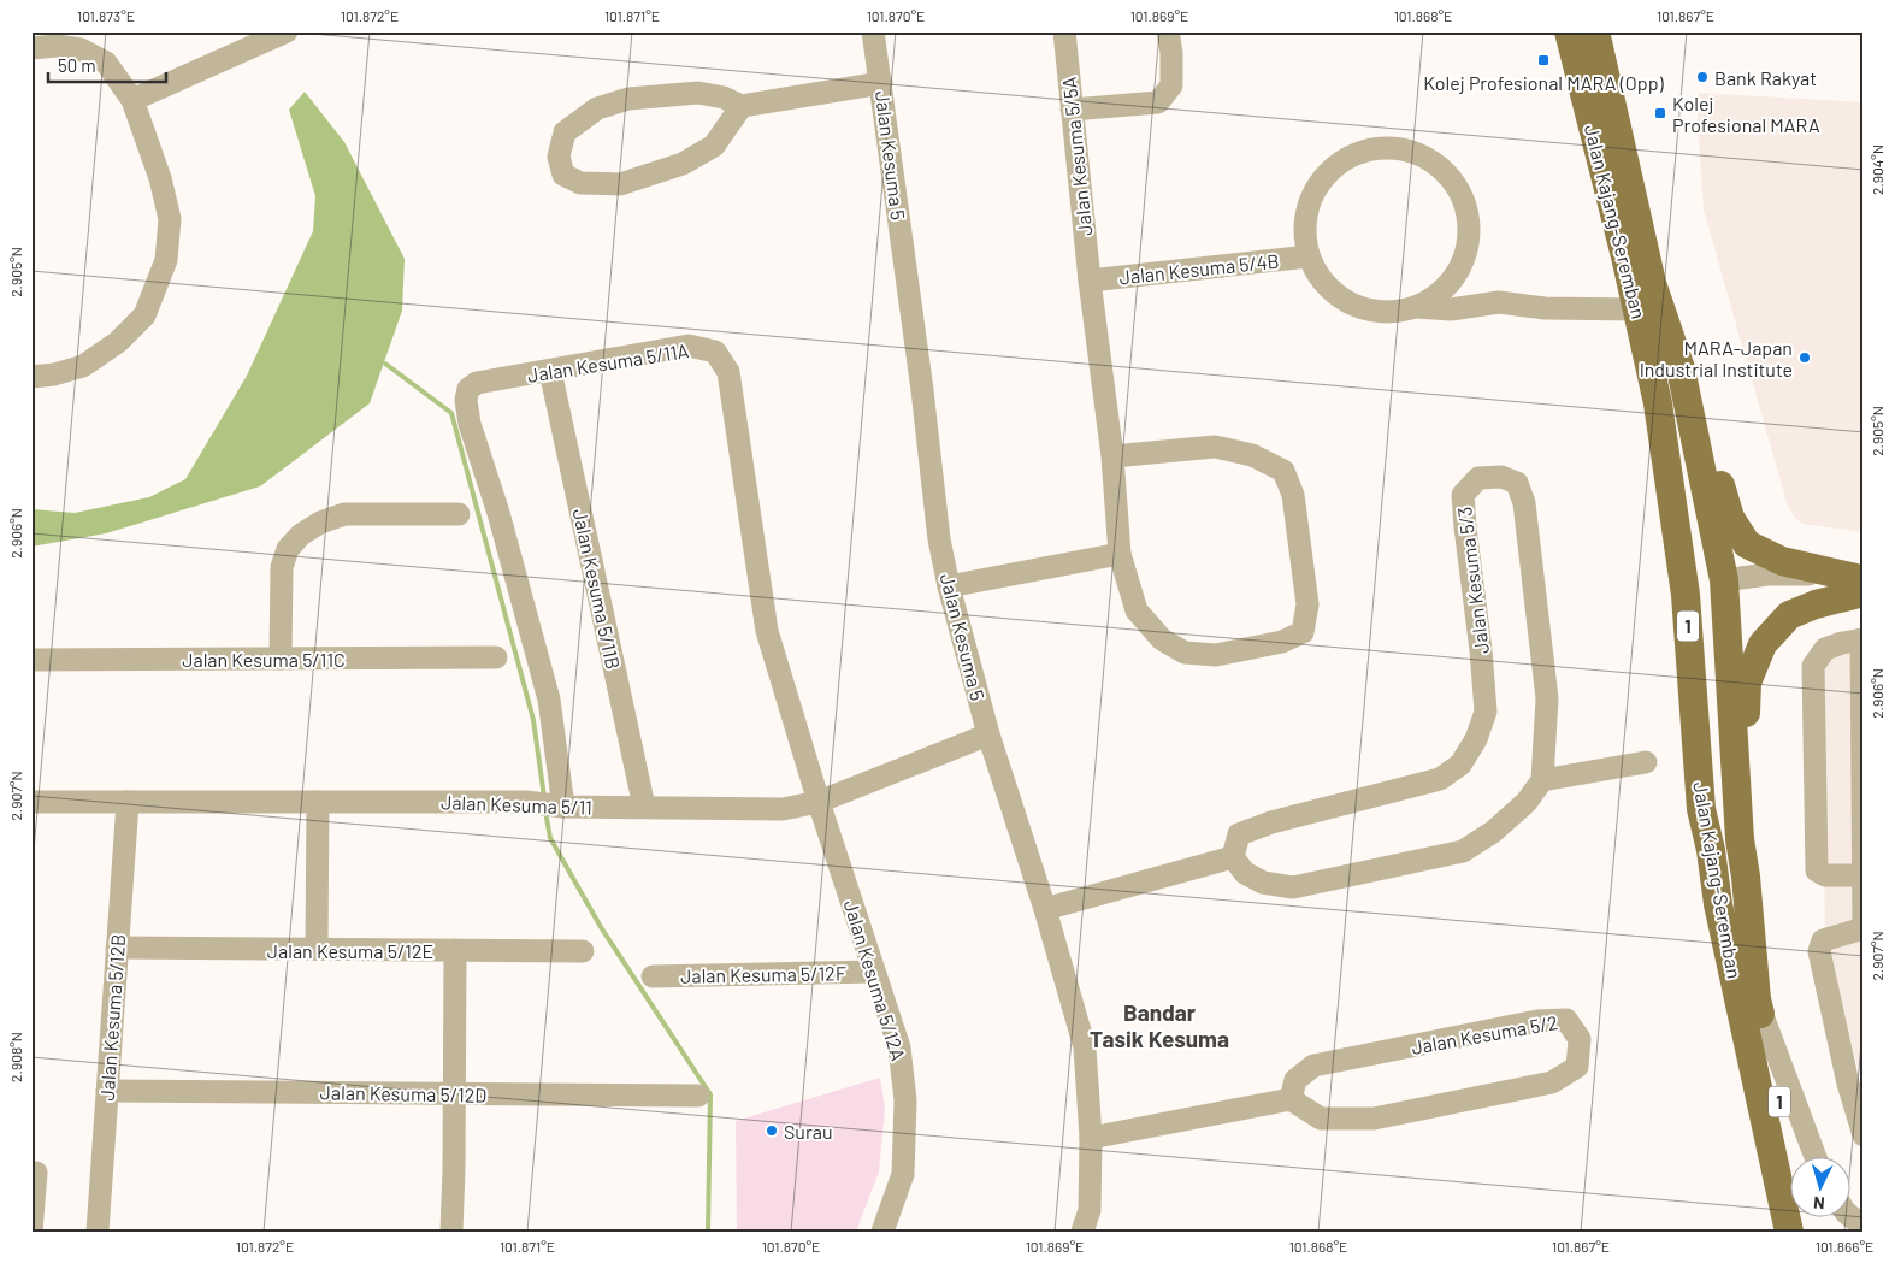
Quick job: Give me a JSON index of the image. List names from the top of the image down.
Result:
{
  "streets": {
    "main road": ["Jalan Kajang-Seremban", "1"],
    "street": [
      "Jalan Kesuma 5",
      "Jalan Kesuma 5/5A",
      "Jalan Kesuma 5/4B",
      "Jalan Kesuma 5/11A",
      "Jalan Kesuma 5/3",
      "Jalan Kesuma 5/11B",
      "Jalan Kesuma 5/11C",
      "Jalan Kesuma 5/11",
      "Jalan Kesuma 5/12E",
      "Jalan Kesuma 5/12F",
      "Jalan Kesuma 5/12A",
      "Jalan Kesuma 5/12B",
      "Jalan Kesuma 5/2",
      "Jalan Kesuma 5/12D"
    ]
  },
  "crossings": [
    ["Jalan Kesuma 5", "Jalan Kesuma 5/11"],
    ["Jalan Kesuma 5/5A", "Jalan Kesuma 5/4B"],
    ["Jalan Kajang-Seremban", "1"],
    ["Jalan Kesuma 5/11A", "Jalan Kesuma 5/11B"],
    ["Jalan Kesuma 5/11A", "Jalan Kesuma 5/11"],
    ["Jalan Kesuma 5/11A", "Jalan Kesuma 5/12A"],
    ["Jalan Kesuma 5/11B", "Jalan Kesuma 5/11"],
    ["Jalan Kesuma 5/11", "Jalan Kesuma 5/12A"],
    ["Jalan Kesuma 5/11", "Jalan Kesuma 5/12B"],
    ["Jalan Kesuma 5/12E", "Jalan Kesuma 5/12B"],
    ["Jalan Kesuma 5/12F", "Jalan Kesuma 5/12A"],
    ["Jalan Kesuma 5/12B", "Jalan Kesuma 5/12D"]
  ],
  "districts": ["Bandar Tasik Kesuma"],
  "places": {
    "transit": ["Kolej Profesional MARA (Opp)", "Kolej Profesional MARA"],
    "other": ["Bank Rakyat", "MARA-Japan Industrial Institute", "Surau"]
  },
  "scale_bar": "50 m",
  "north": "bottom",
  "coordinates": [
    "101.873°E",
    "101.872°E",
    "101.871°E",
    "101.870°E",
    "101.869°E",
    "101.868°E",
    "101.867°E",
    "2.904°N",
    "2.905°N",
    "2.906°N",
    "2.907°N",
    "2.908°N",
    "101.866°E"
  ]
}
